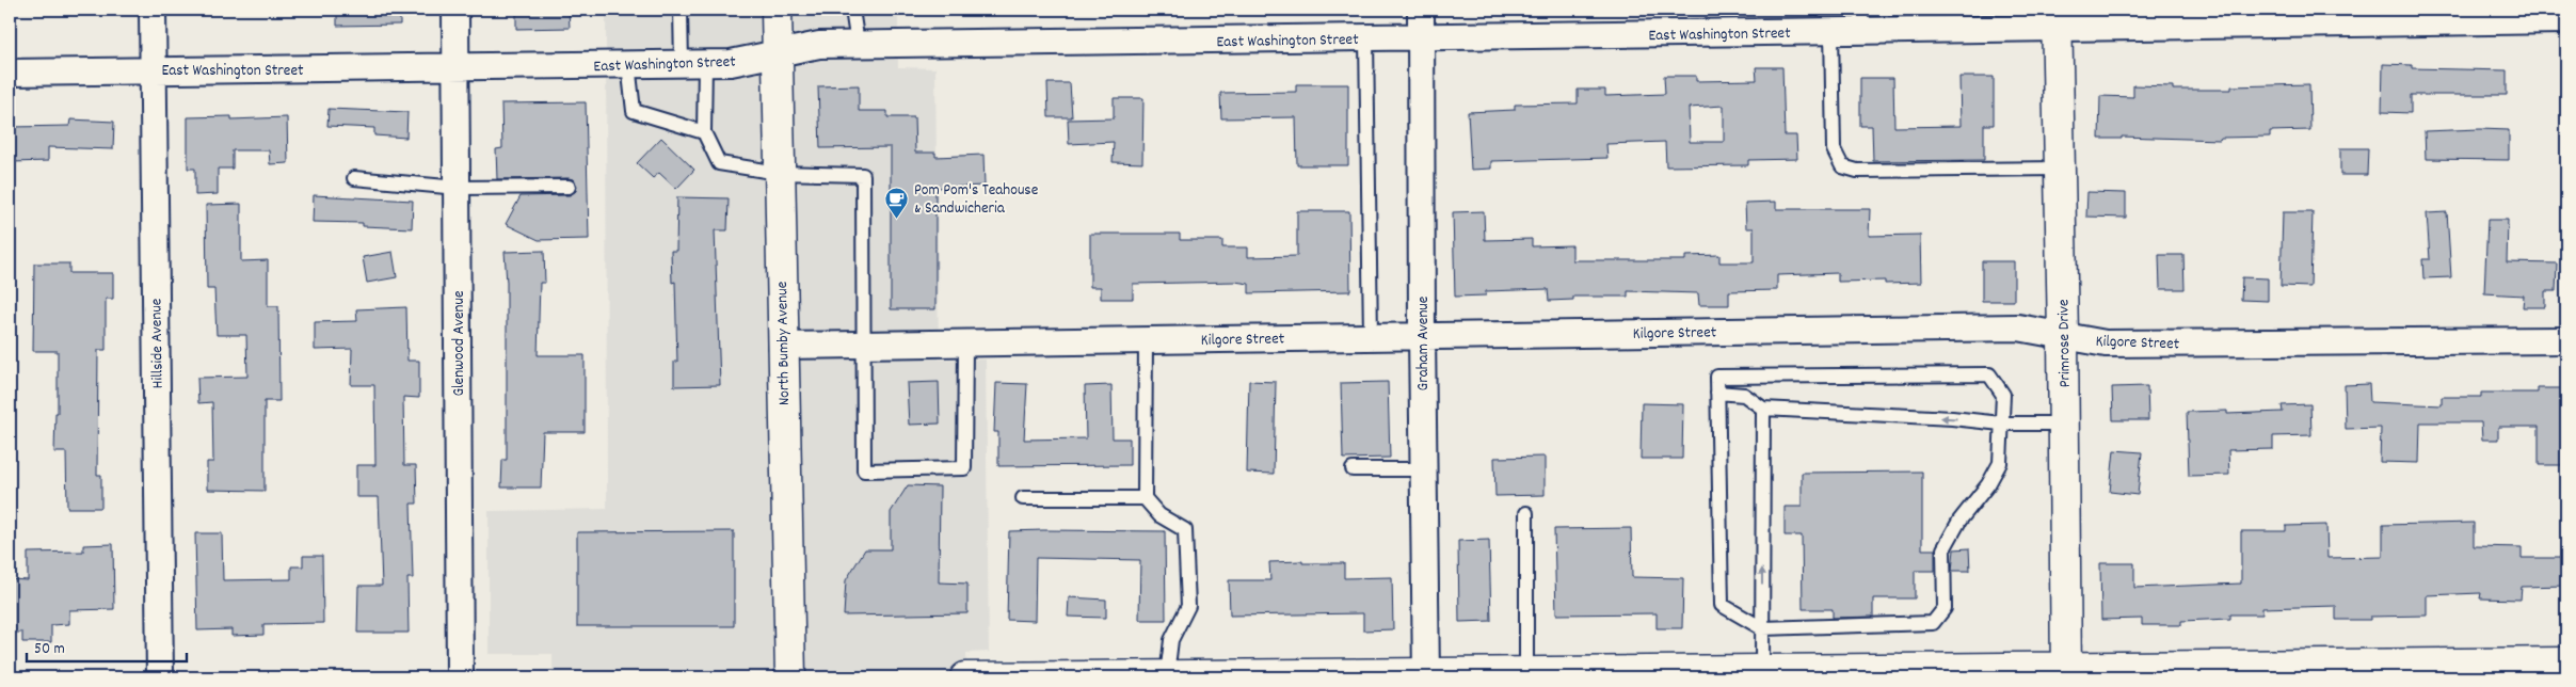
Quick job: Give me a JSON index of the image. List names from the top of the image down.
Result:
{
  "streets": {
    "street": [
      "East Washington Street",
      "Kilgore Street",
      "Hillside Avenue",
      "Glenwood Avenue",
      "North Bumby Avenue",
      "Graham Avenue",
      "Primrose Drive"
    ]
  },
  "crossings": [
    ["East Washington Street", "Hillside Avenue"],
    ["East Washington Street", "Glenwood Avenue"],
    ["East Washington Street", "North Bumby Avenue"],
    ["East Washington Street", "Graham Avenue"],
    ["East Washington Street", "Primrose Drive"],
    ["Kilgore Street", "North Bumby Avenue"],
    ["Kilgore Street", "Graham Avenue"],
    ["Kilgore Street", "Primrose Drive"]
  ],
  "places": {
    "cafe": ["Pom Pom's Teahouse & Sandwicheria"]
  },
  "scale_bar": "50 m"
}
